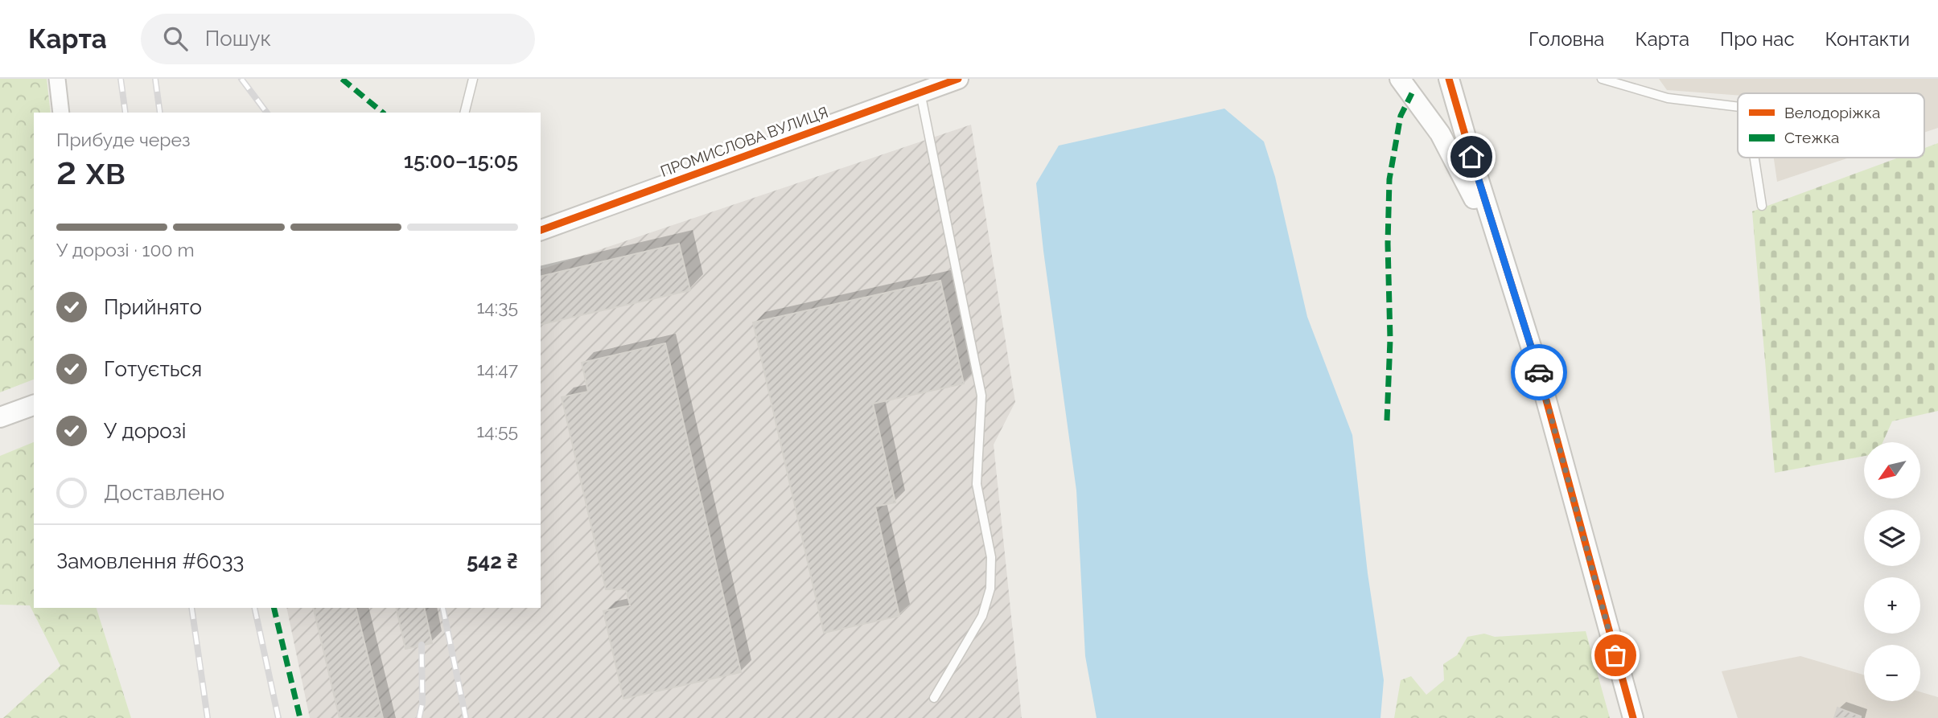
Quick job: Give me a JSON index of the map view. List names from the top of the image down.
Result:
{
  "streets": {
    "street": ["ПРОМИСЛОВА ВУЛИЦЯ"]
  },
  "legend": ["Велодоріжка", "Стежка"],
  "north": "bottom left",
  "page": {
    "header": "Карта",
    "search": "Пошук",
    "nav": [
      "Головна",
      "Карта",
      "Про нас",
      "Контакти"
    ],
    "heading": ["2 хв", "Прибуде через", "15:00–15:05"],
    "panel": ["Замовлення #6033", "542 ₴"],
    "bar": "У дорозі · 100 m",
    "list": [
      ["Прийнято", "14:35"],
      ["Готується", "14:47"],
      ["У дорозі", "14:55"],
      "Доставлено"
    ],
    "map_buttons": ["+", "−"]
  }
}
